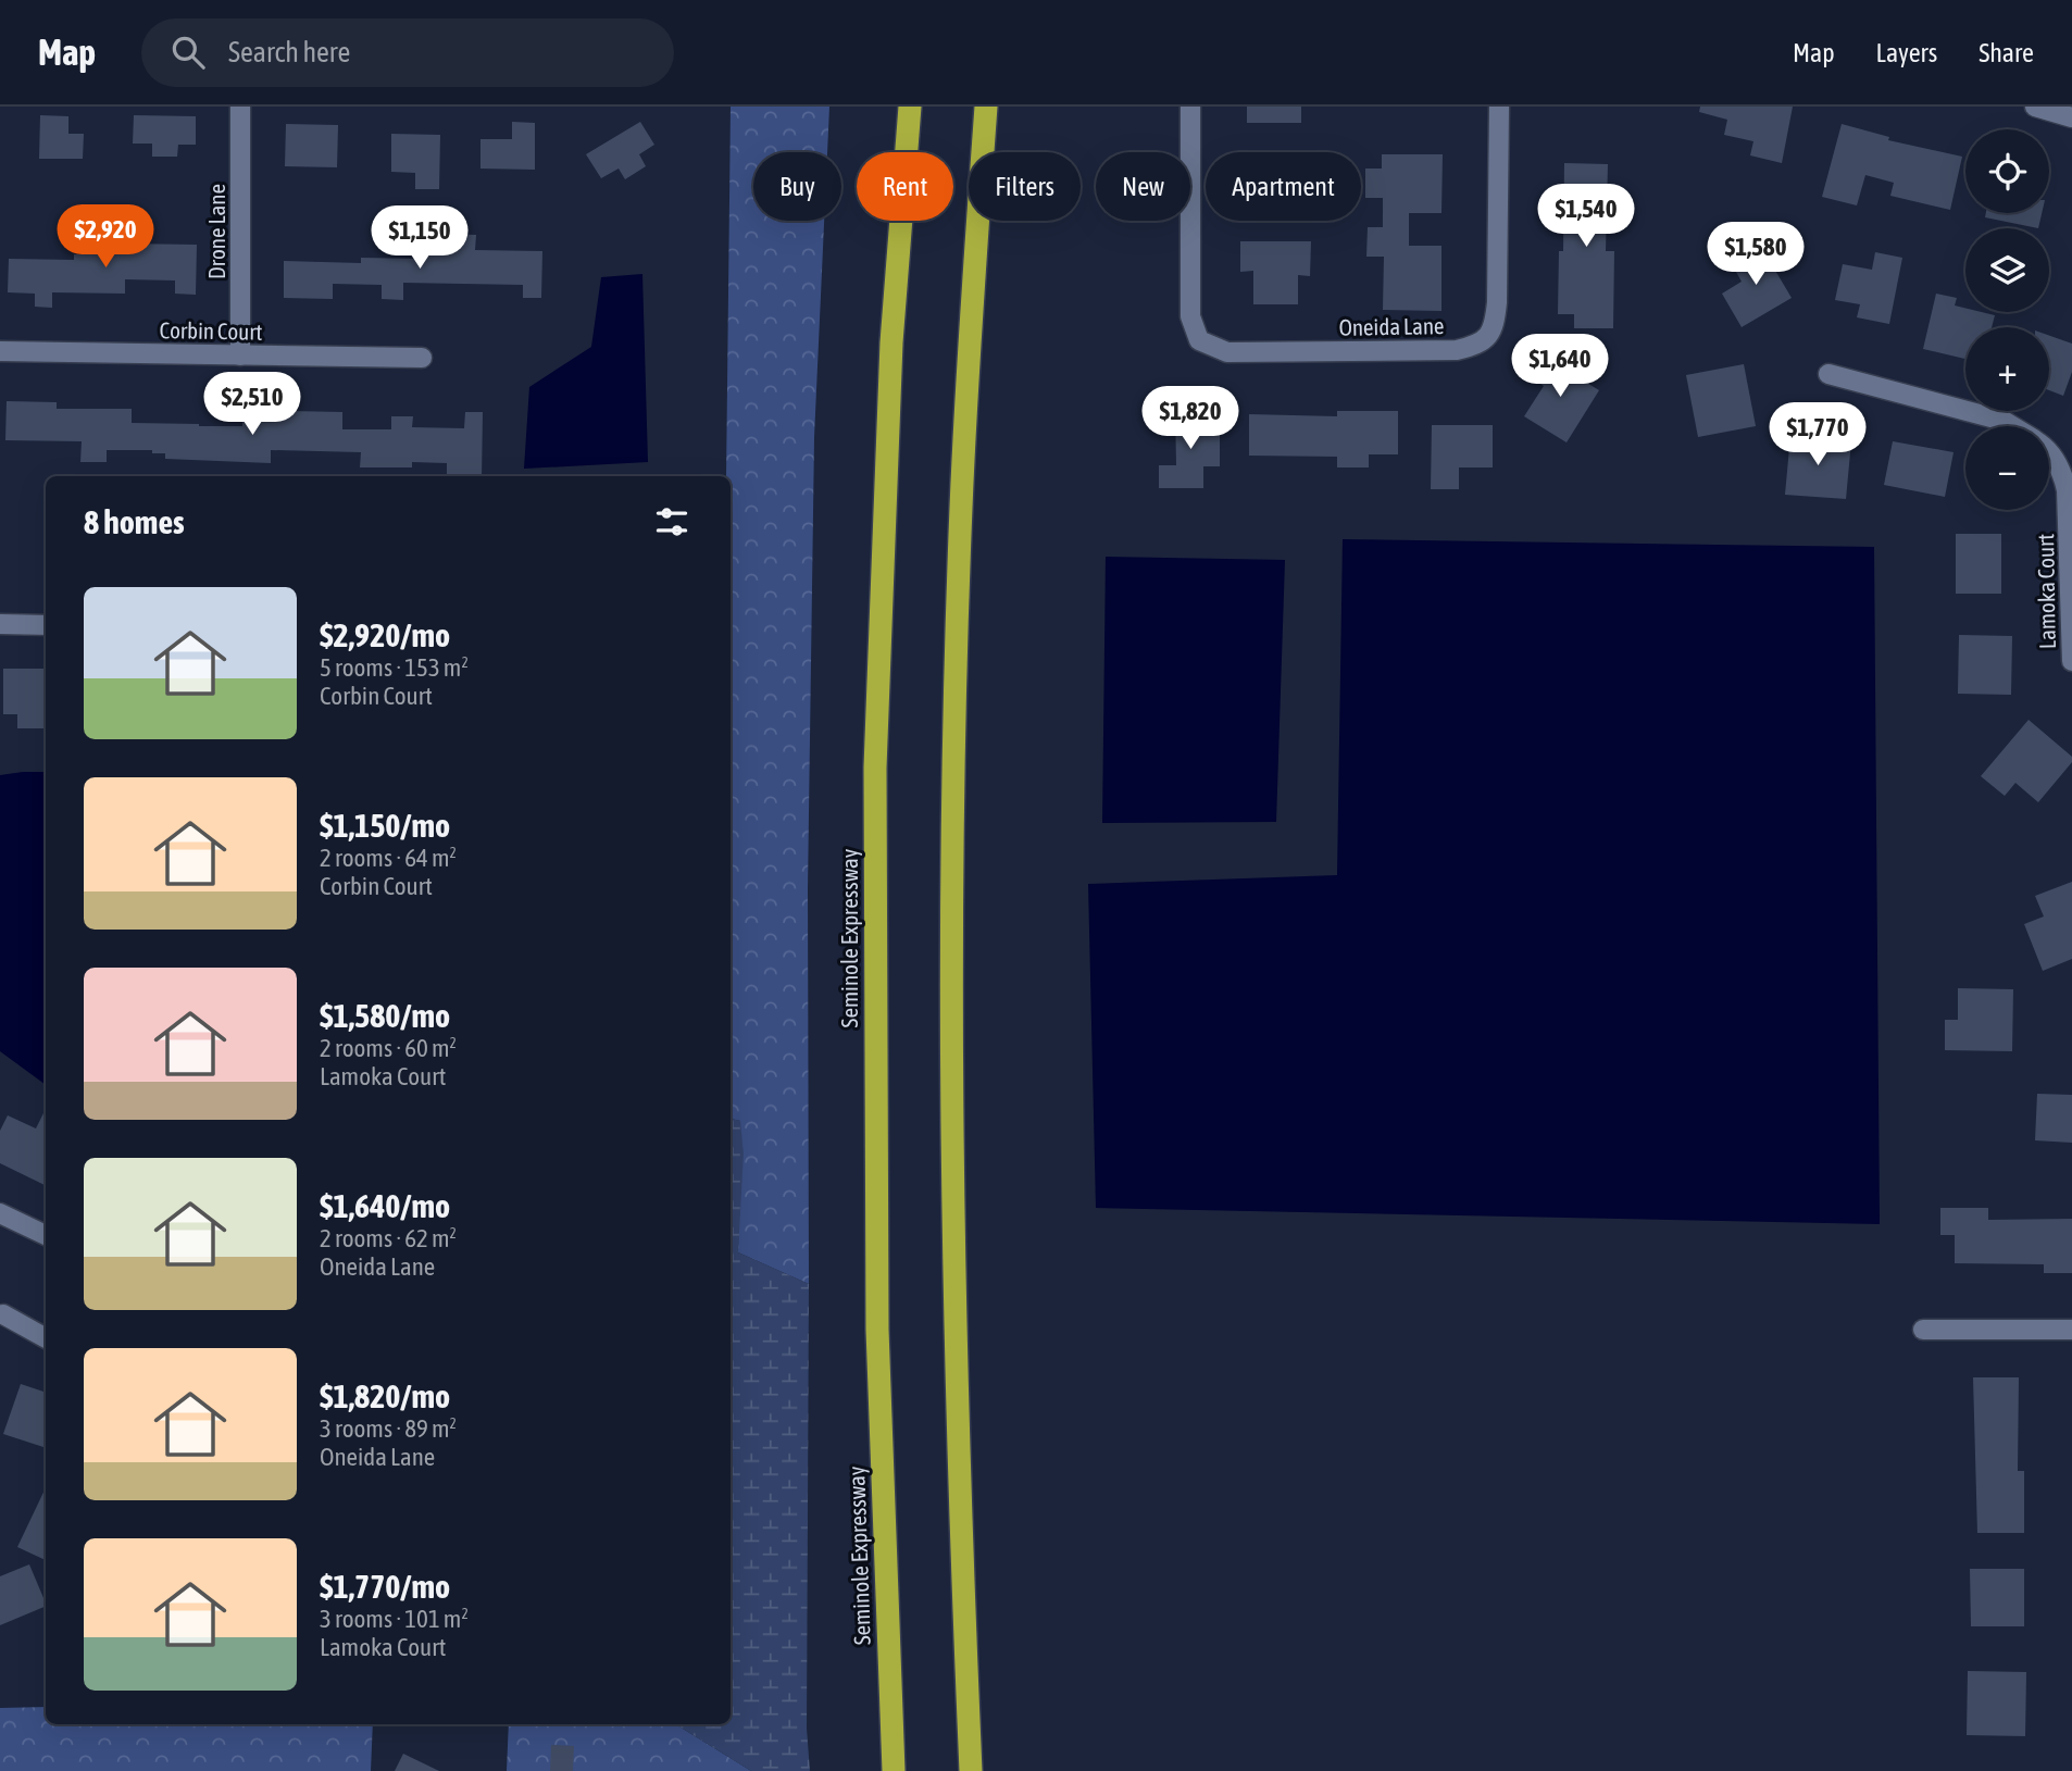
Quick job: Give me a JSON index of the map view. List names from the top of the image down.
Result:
{
  "streets": {
    "highway": ["Seminole Expressway"],
    "street": [
      "Drone Lane",
      "Oneida Lane",
      "Corbin Court",
      "Lamoka Court"
    ]
  },
  "crossings": [
    ["Drone Lane", "Corbin Court"]
  ],
  "page": {
    "header": "Map",
    "search": "Search here",
    "nav": ["Map", "Layers", "Share"],
    "map_buttons": ["+", "−"],
    "chip": [
      "Buy",
      "Rent",
      "Filters",
      "New",
      "Apartment"
    ],
    "price": [
      "$1,540",
      "$2,920",
      "$1,150",
      "$1,580",
      "$1,640",
      "$2,510",
      "$1,820",
      "$1,770"
    ],
    "heading": "8 homes",
    "list": [
      {
        "name": "$2,920/mo",
        "note": "5 rooms · 153 m² · Corbin Court"
      },
      {
        "name": "$1,150/mo",
        "note": "2 rooms · 64 m² · Corbin Court"
      },
      {
        "name": "$1,580/mo",
        "note": "2 rooms · 60 m² · Lamoka Court"
      },
      {
        "name": "$1,640/mo",
        "note": "2 rooms · 62 m² · Oneida Lane"
      },
      {
        "name": "$1,820/mo",
        "note": "3 rooms · 89 m² · Oneida Lane"
      },
      {
        "name": "$1,770/mo",
        "note": "3 rooms · 101 m² · Lamoka Court"
      }
    ]
  }
}
